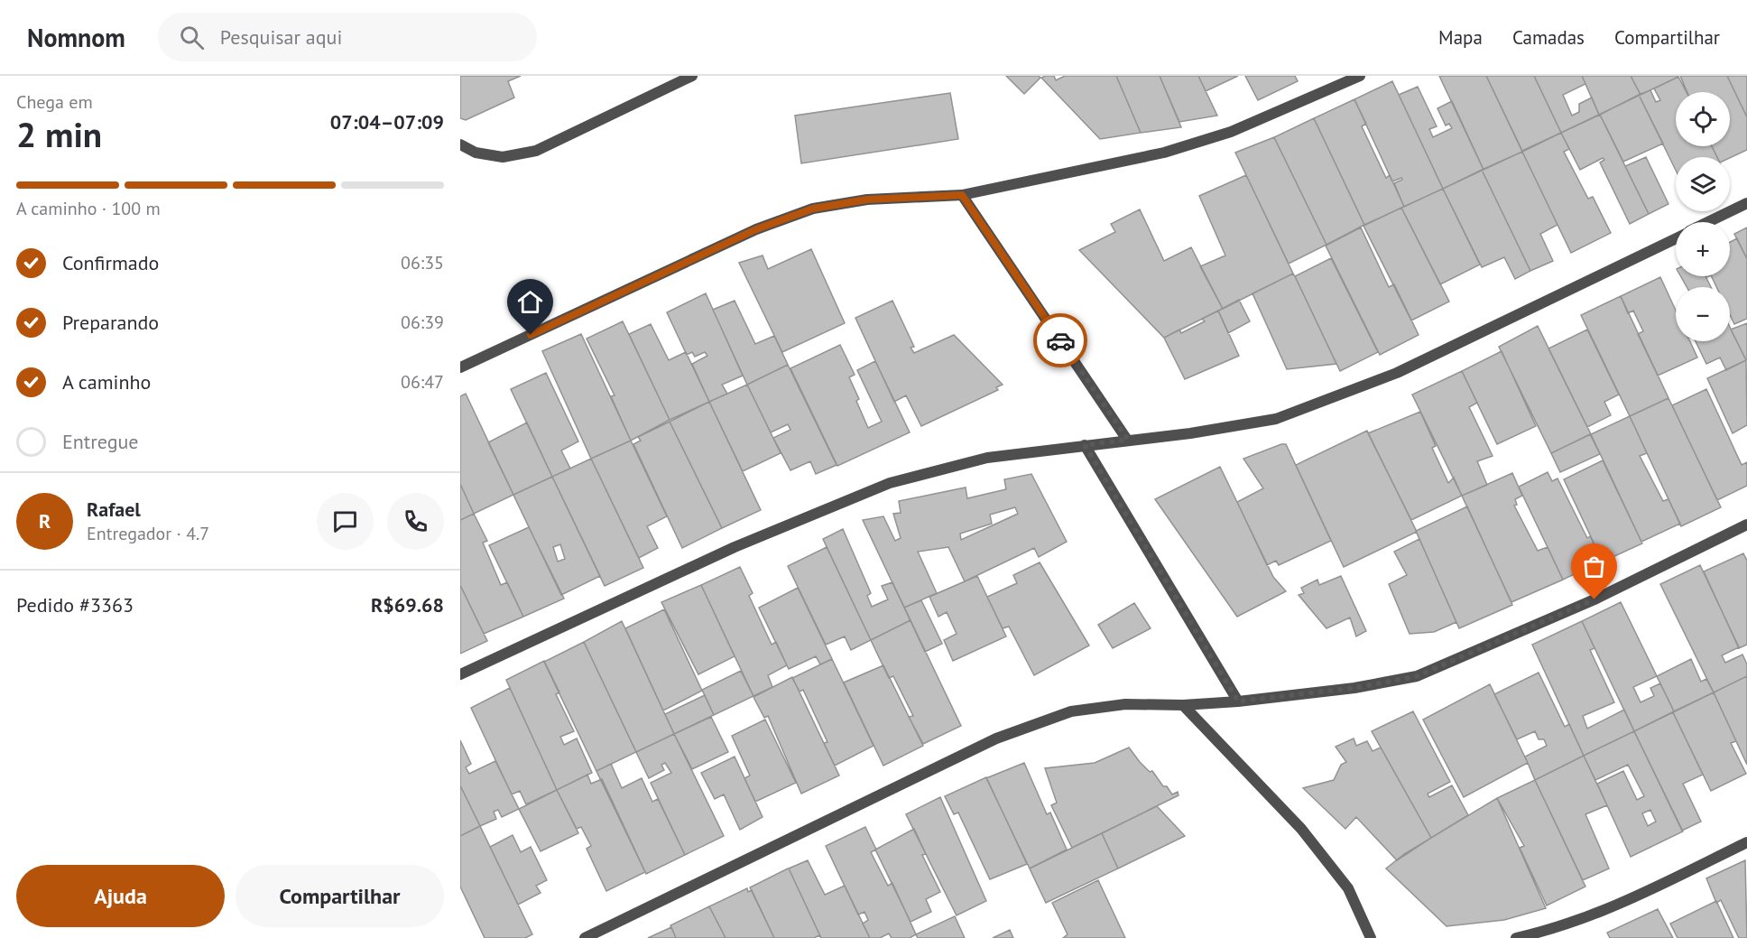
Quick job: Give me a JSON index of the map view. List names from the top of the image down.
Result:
{
  "page": {
    "header": "Nomnom",
    "search": "Pesquisar aqui",
    "nav": ["Mapa", "Camadas", "Compartilhar"],
    "heading": ["2 min", "Chega em", "07:04–07:09"],
    "panel": [
      "Rafael",
      "Entregador · 4.7",
      "Pedido #3363",
      "R$69.68"
    ],
    "map_buttons": ["+", "−"],
    "bar": "A caminho · 100 m",
    "list": [
      ["Confirmado", "06:35"],
      ["Preparando", "06:39"],
      ["A caminho", "06:47"],
      "Entregue"
    ],
    "round": "R",
    "buttons": ["Ajuda", "Compartilhar"]
  }
}
